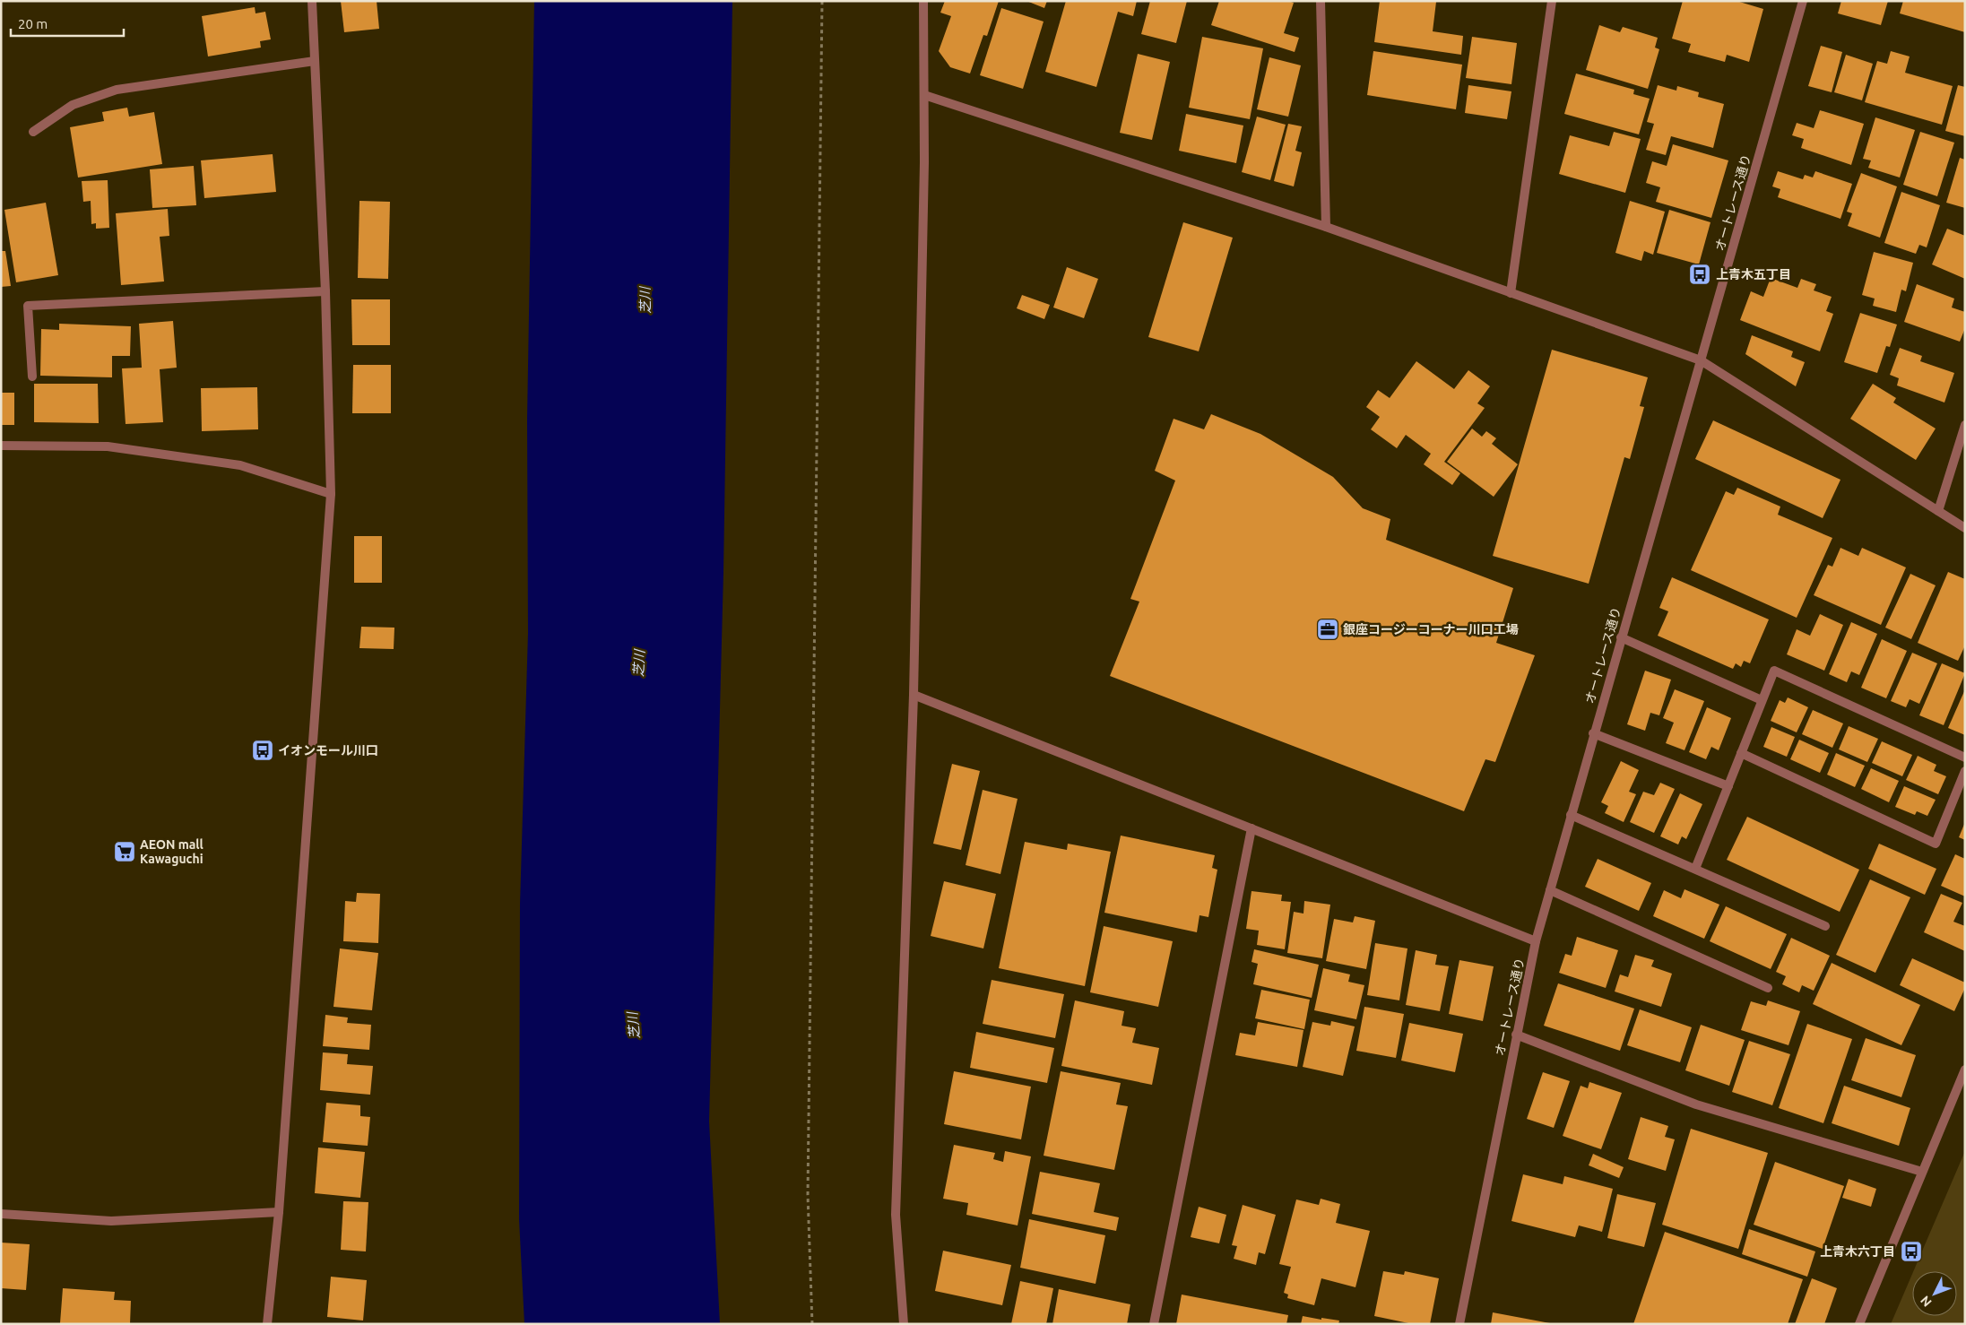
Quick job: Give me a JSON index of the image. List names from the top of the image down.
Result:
{
  "streets": {
    "street": ["オートレース通り"]
  },
  "water": ["芝川"],
  "places": {
    "bus stop": ["上青木五丁目", "イオンモール川口", "上青木六丁目"],
    "office": ["銀座コージーコーナー川口工場"],
    "supermarket": ["AEON mall Kawaguchi"]
  },
  "scale_bar": "20 m",
  "north": "bottom left"
}
